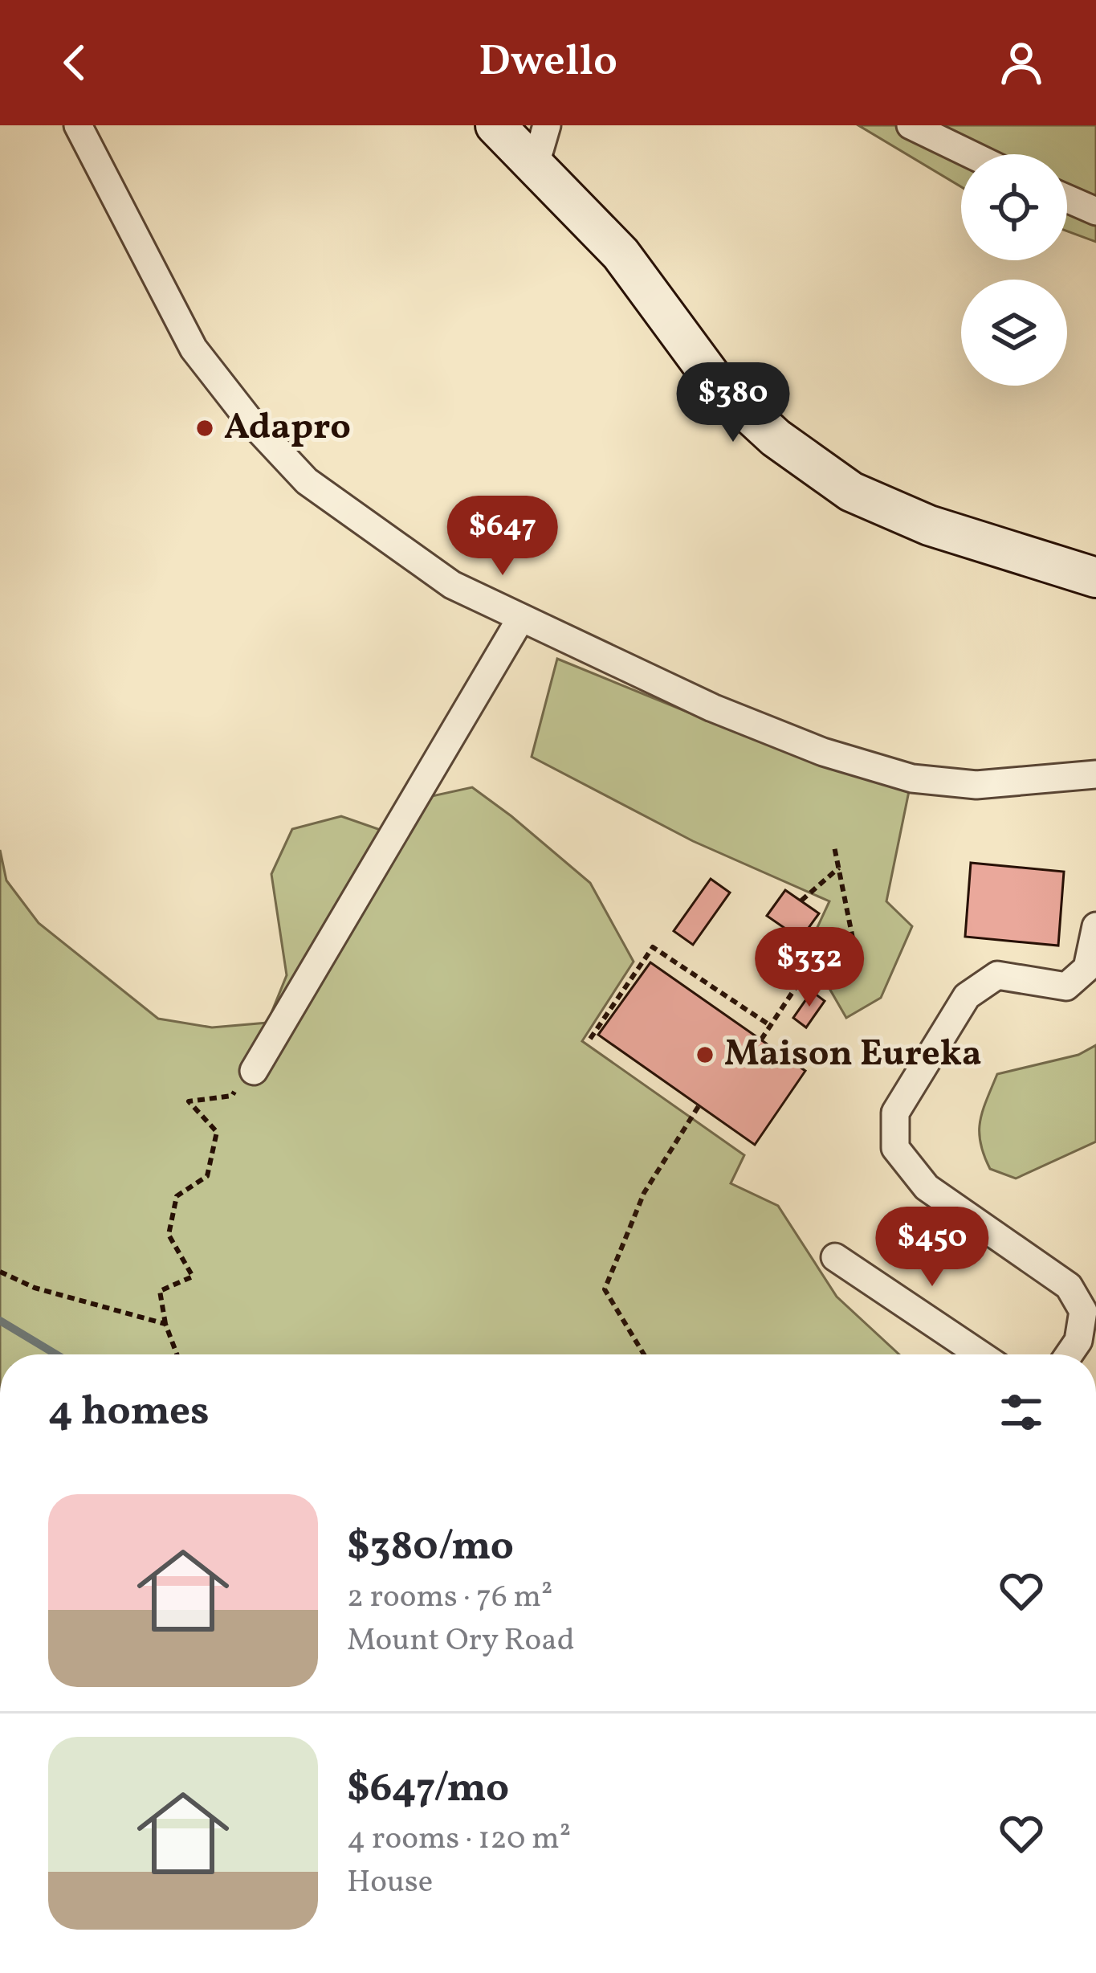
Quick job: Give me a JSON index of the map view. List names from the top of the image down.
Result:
{
  "places": ["Adapro", "Maison Eureka"],
  "page": {
    "header": "Dwello",
    "price": [
      "$380",
      "$647",
      "$332",
      "$450"
    ],
    "heading": "4 homes",
    "list": [
      {
        "name": "$380/mo",
        "note": "2 rooms · 76 m² · Mount Ory Road"
      },
      {
        "name": "$647/mo",
        "note": "4 rooms · 120 m² · House"
      }
    ]
  }
}
